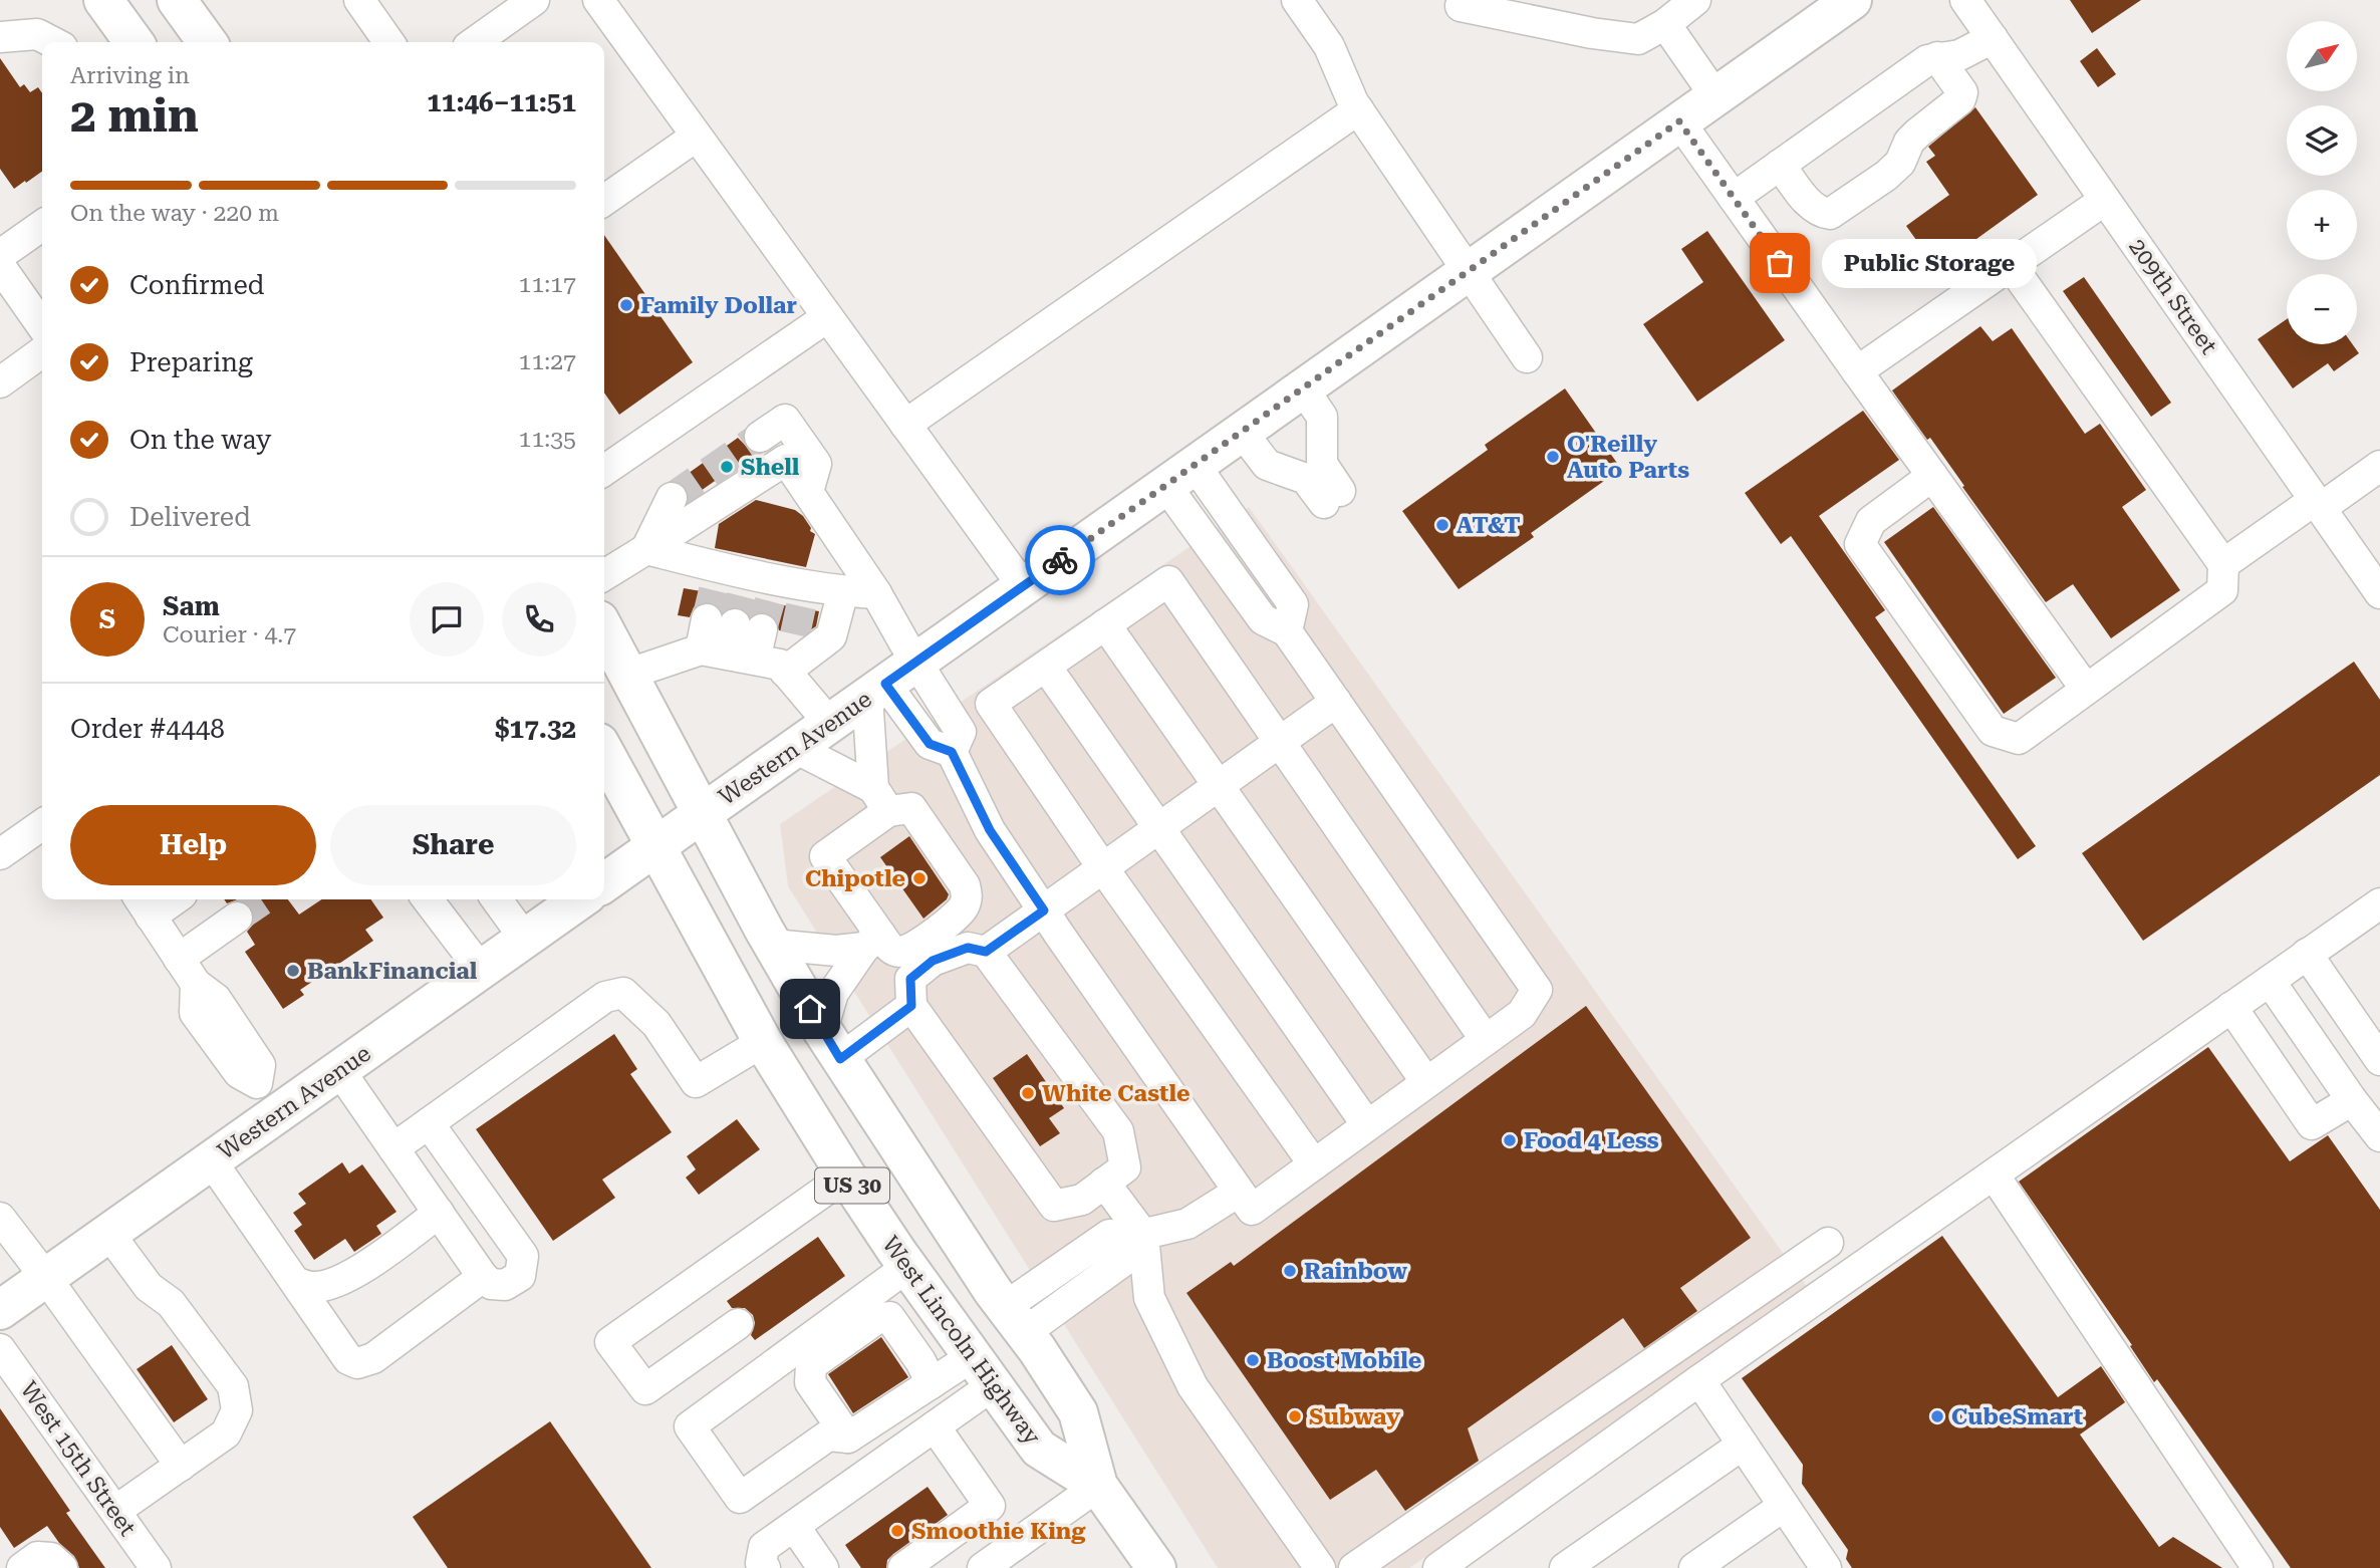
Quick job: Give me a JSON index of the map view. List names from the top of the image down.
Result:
{
  "streets": {
    "main road": ["Western Avenue", "US 30", "West Lincoln Highway"],
    "street": ["209th Street", "West 15th Street"]
  },
  "crossings": [
    ["Western Avenue", "US 30"],
    ["Western Avenue", "West Lincoln Highway"],
    ["US 30", "West Lincoln Highway"]
  ],
  "places": [
    "Public Storage",
    "Family Dollar",
    "O'Reilly Auto Parts",
    "Shell",
    "AT&T",
    "Chipotle",
    "BankFinancial",
    "White Castle",
    "Food 4 Less",
    "Rainbow",
    "Boost Mobile",
    "Subway",
    "CubeSmart",
    "Smoothie King"
  ],
  "north": "top right",
  "page": {
    "map_buttons": ["+", "−"],
    "heading": ["2 min", "Arriving in", "11:46–11:51"],
    "panel": [
      "Sam",
      "Courier · 4.7",
      "Order #4448",
      "$17.32"
    ],
    "bar": "On the way · 220 m",
    "bubble": "Public Storage",
    "list": [
      ["Confirmed", "11:17"],
      ["Preparing", "11:27"],
      ["On the way", "11:35"],
      "Delivered"
    ],
    "round": "S",
    "buttons": ["Help", "Share"]
  }
}
